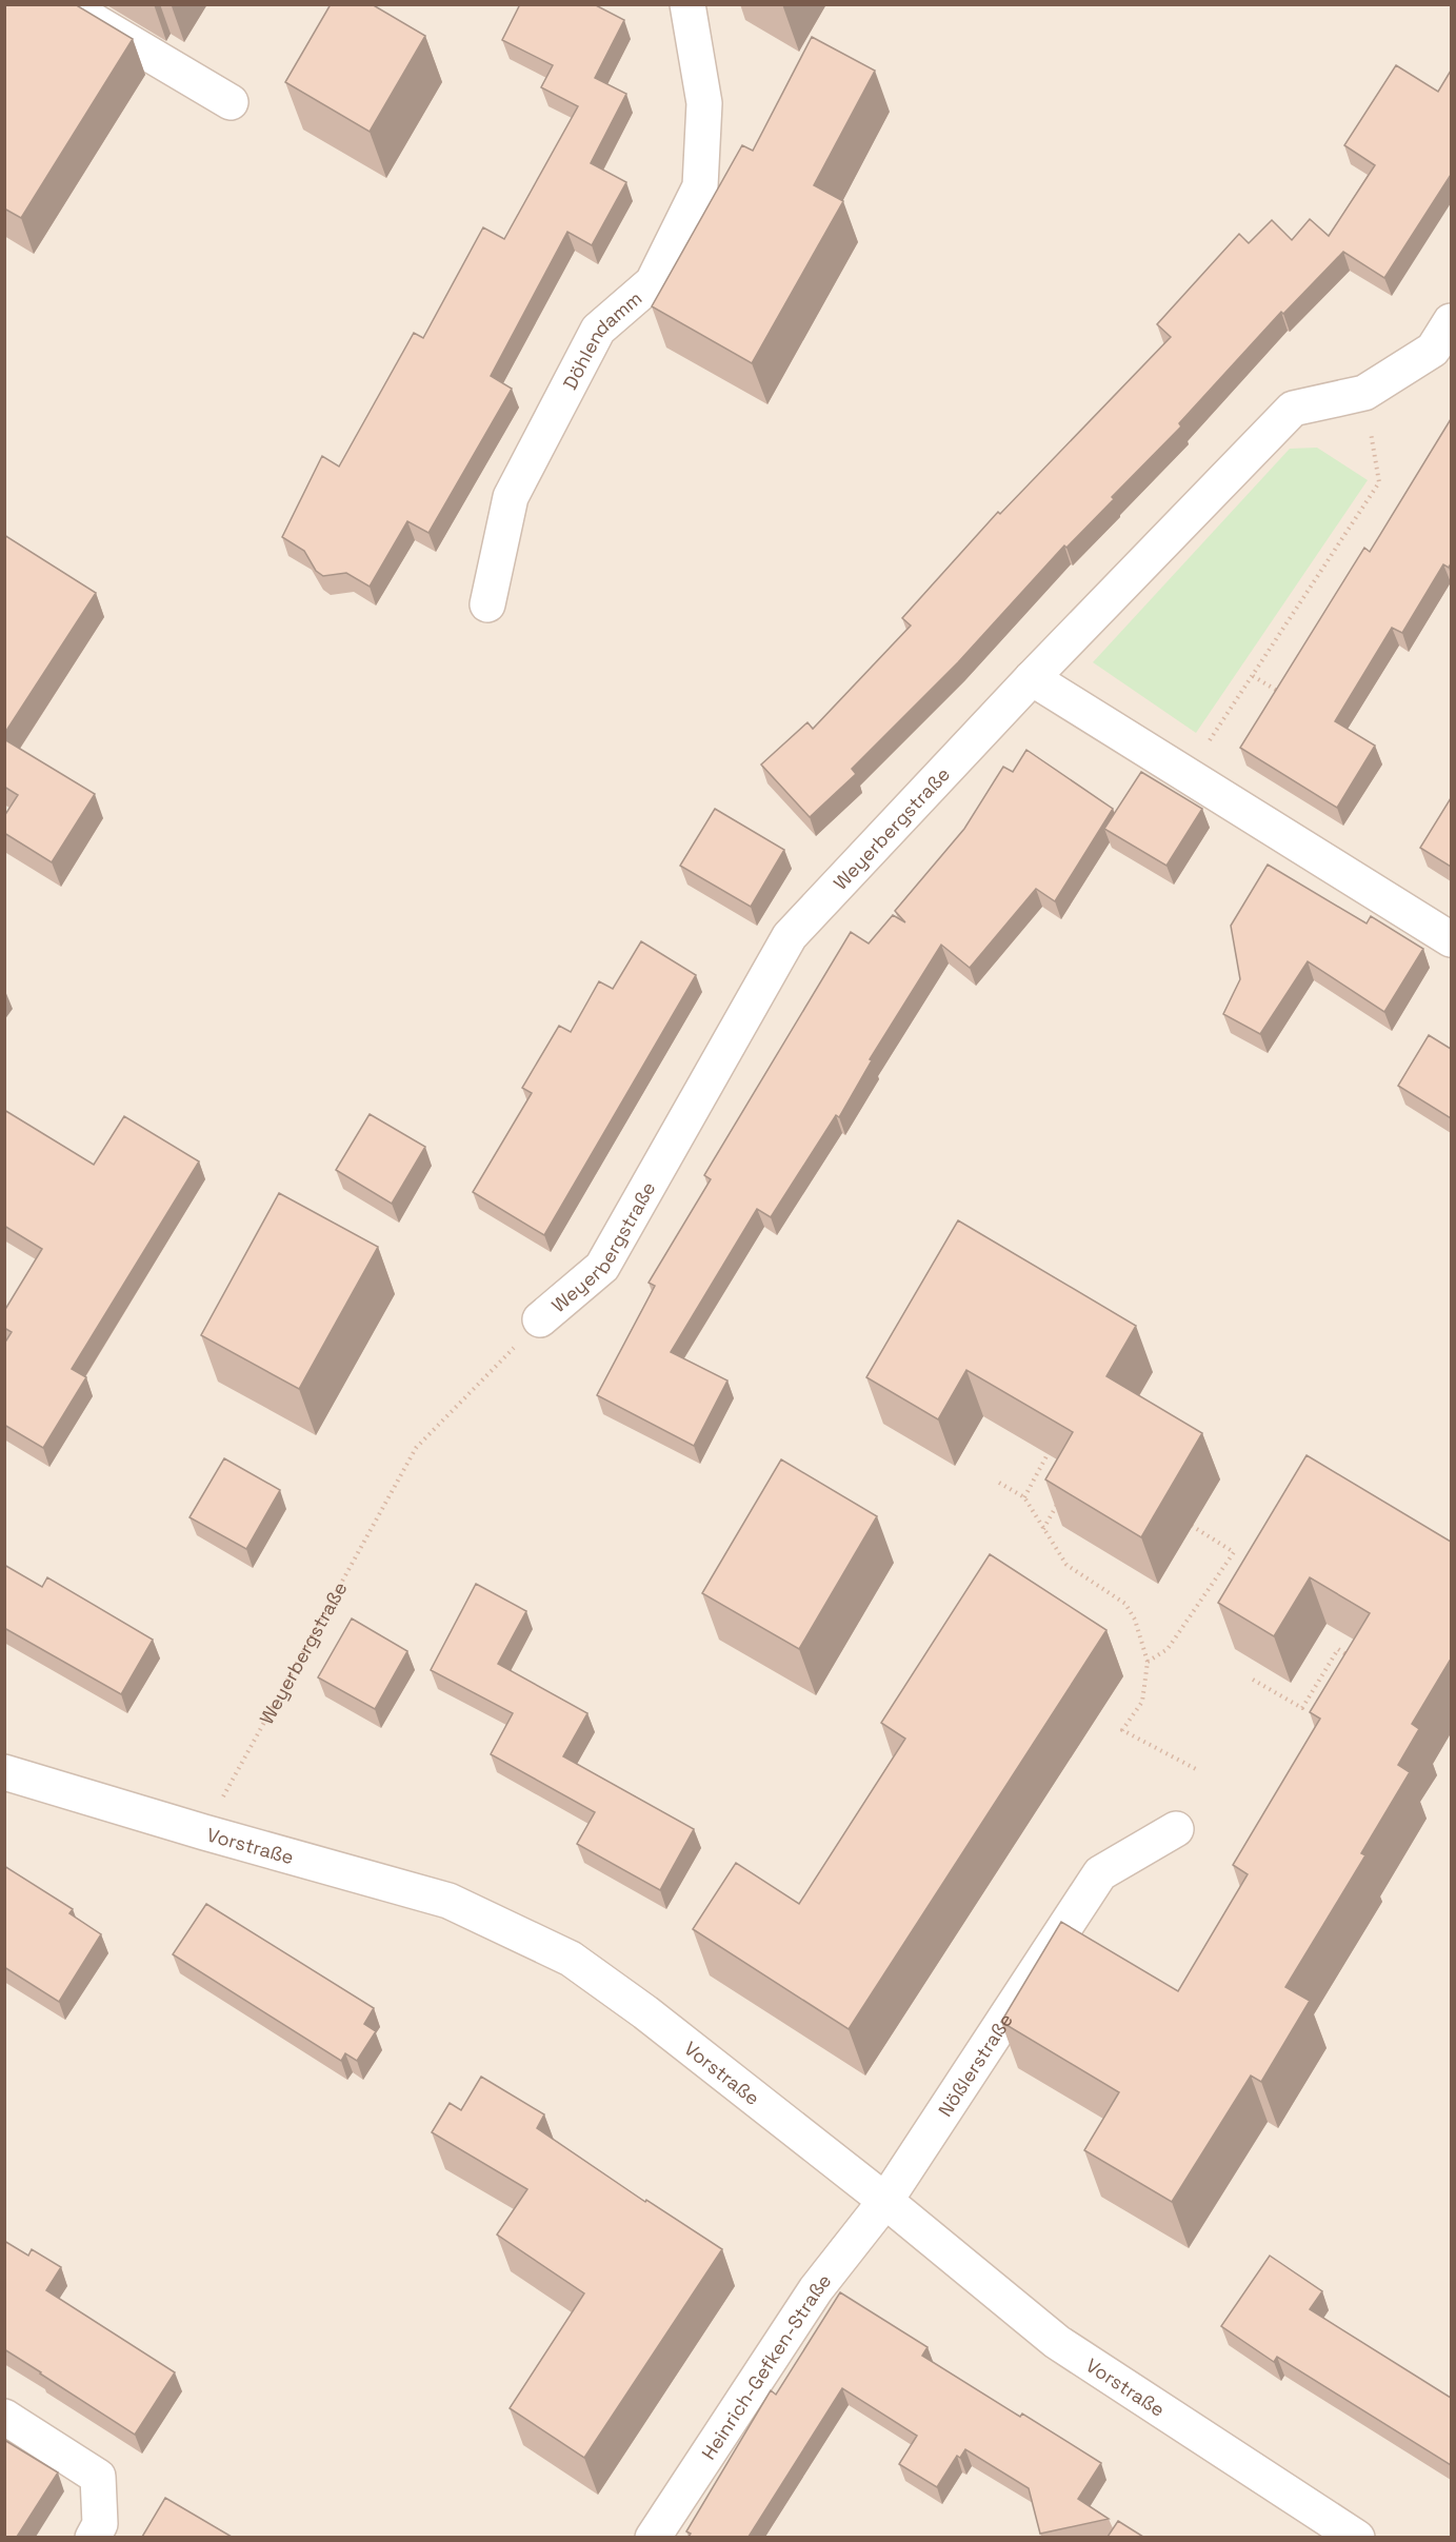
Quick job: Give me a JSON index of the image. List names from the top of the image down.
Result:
{
  "streets": {
    "street": [
      "Döhlendamm",
      "Weyerbergstraße",
      "Vorstraße",
      "Nößlerstraße",
      "Heinrich-Gefken-Straße"
    ]
  },
  "crossings": [
    ["Weyerbergstraße", "Vorstraße"],
    ["Vorstraße", "Nößlerstraße"],
    ["Vorstraße", "Heinrich-Gefken-Straße"],
    ["Nößlerstraße", "Heinrich-Gefken-Straße"]
  ]
}
